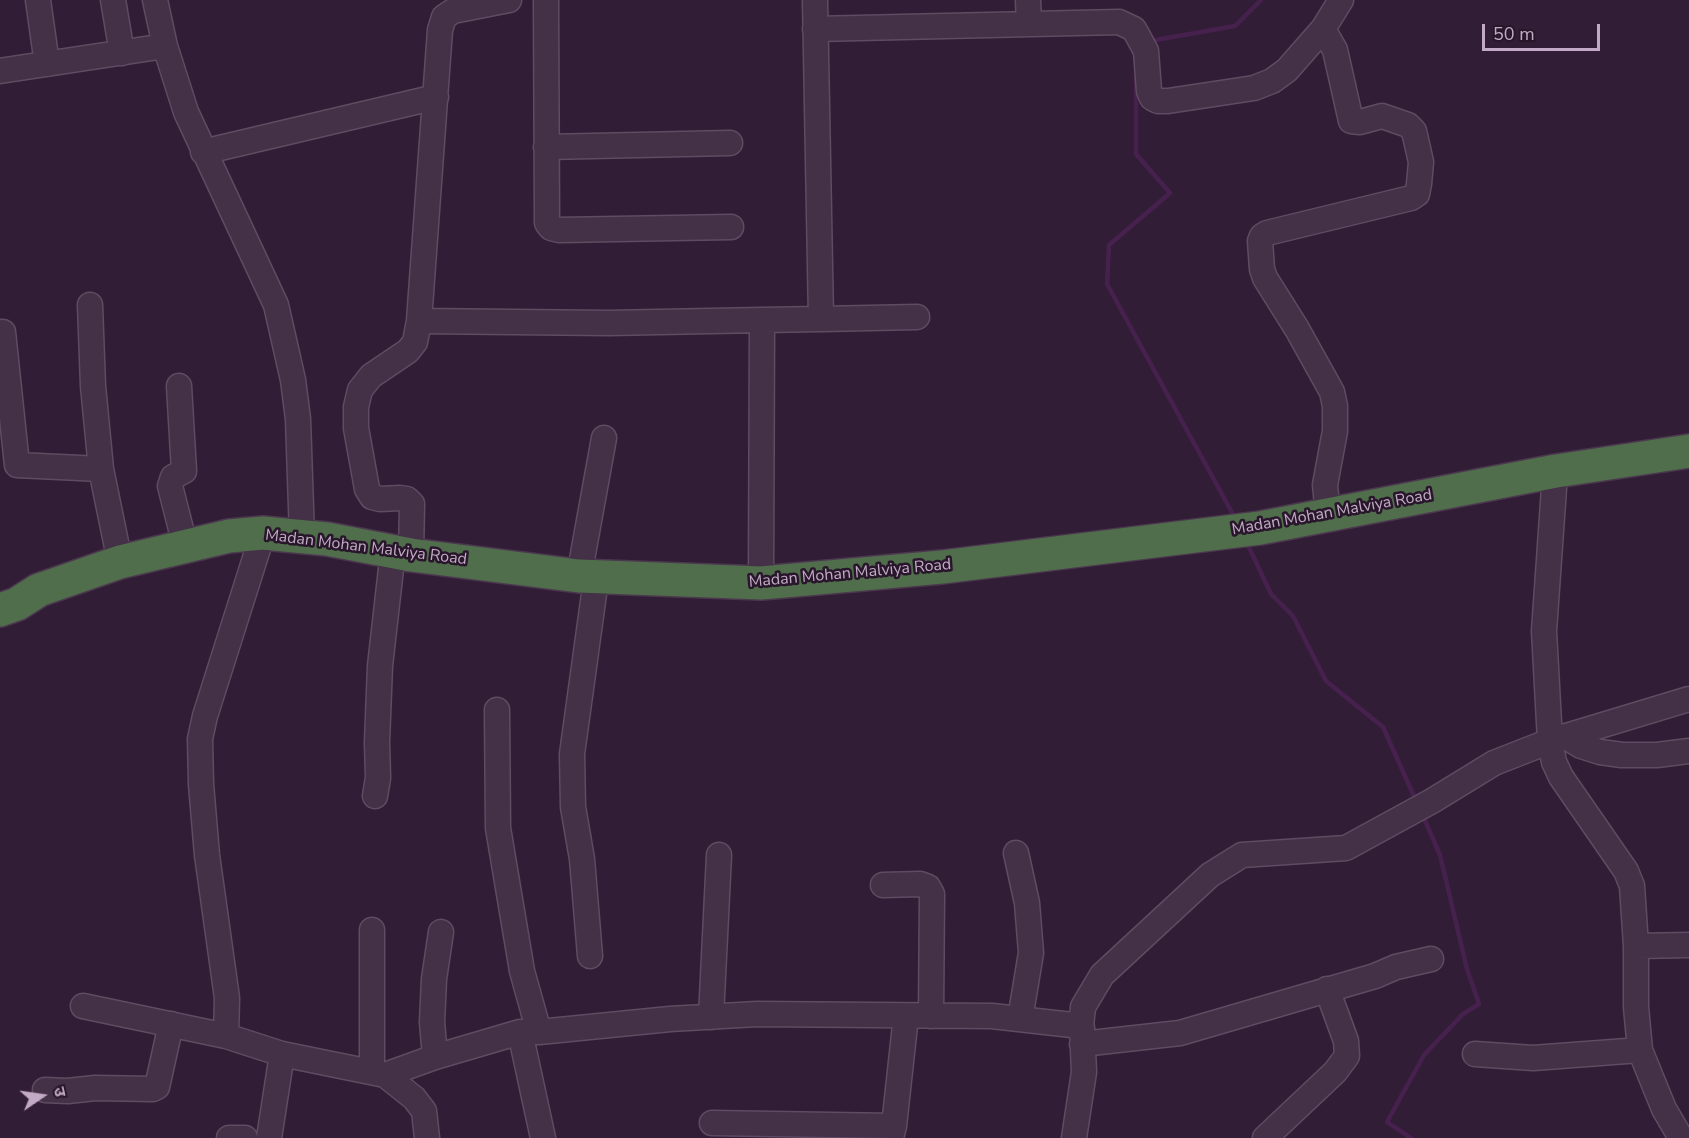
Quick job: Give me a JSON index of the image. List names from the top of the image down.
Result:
{
  "streets": {
    "highway": ["Madan Mohan Malviya Road"]
  },
  "scale_bar": "50 m",
  "north": "right"
}
